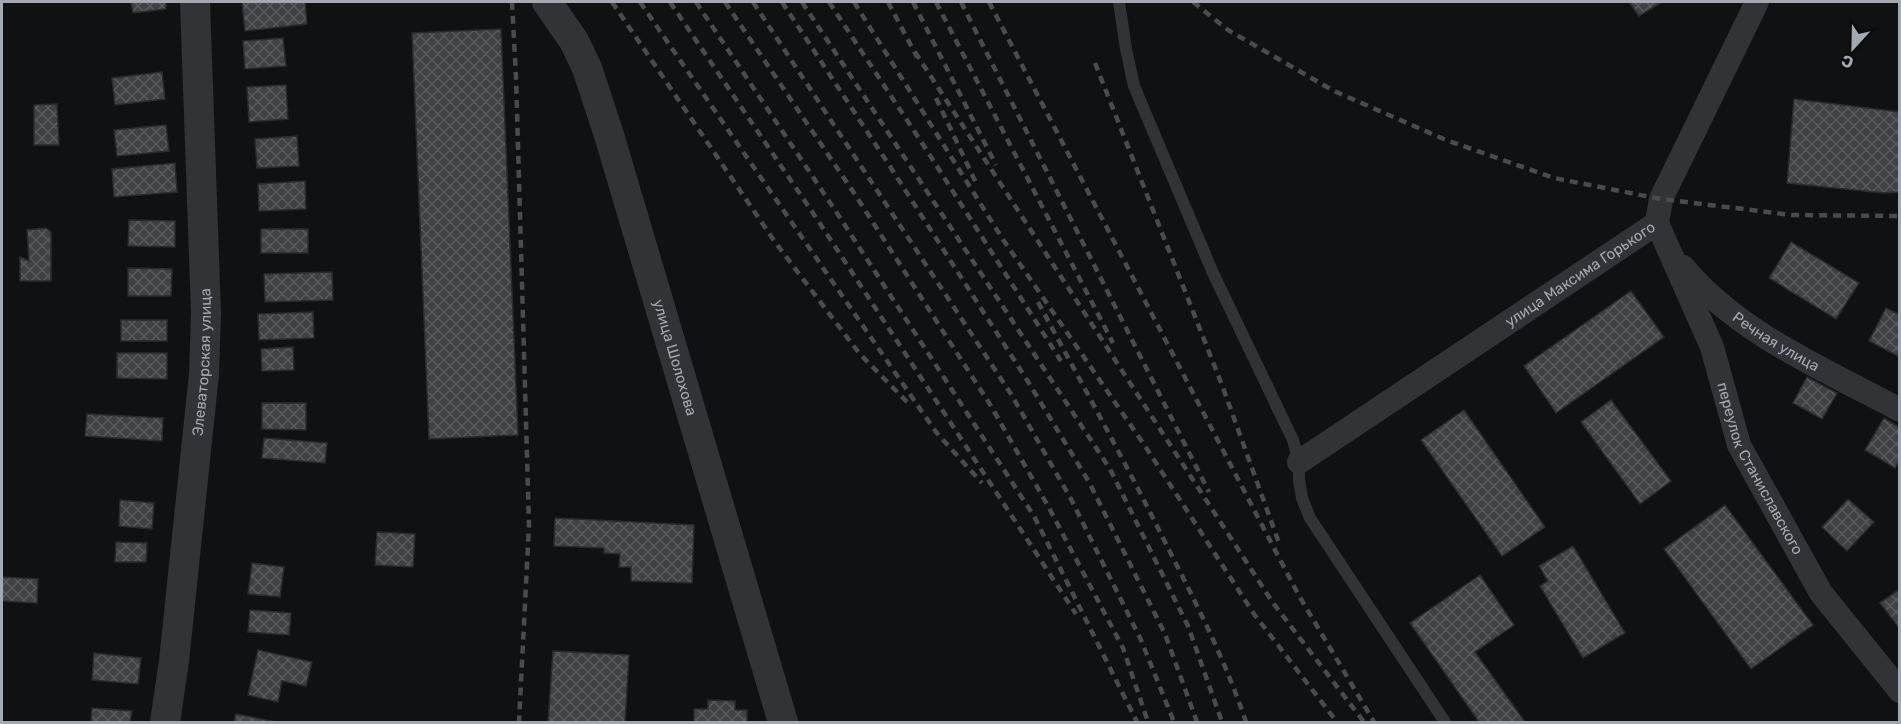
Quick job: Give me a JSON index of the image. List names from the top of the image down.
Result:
{
  "streets": {
    "street": [
      "улица Максима Горького",
      "Речная улица",
      "улица Шолохова",
      "Элеваторская улица",
      "переулок Станиславского"
    ]
  },
  "crossings": [
    ["улица Максима Горького", "переулок Станиславского"],
    ["Речная улица", "переулок Станиславского"]
  ],
  "north": "bottom"
}
